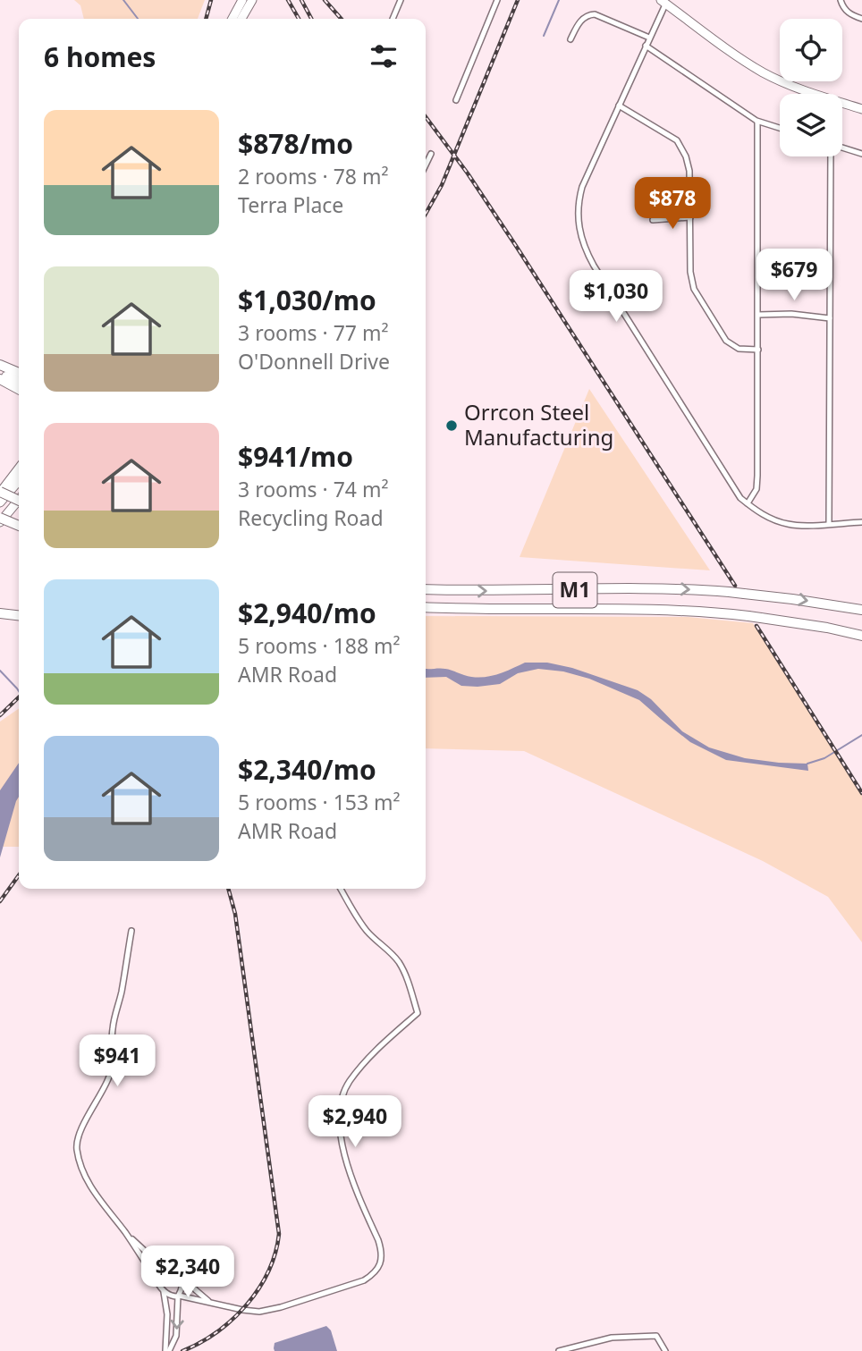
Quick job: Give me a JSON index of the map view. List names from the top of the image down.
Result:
{
  "streets": {
    "highway": ["M1"]
  },
  "places": ["Orrcon Steel Manufacturing"],
  "page": {
    "heading": "6 homes",
    "list": [
      {
        "name": "$878/mo",
        "note": "2 rooms · 78 m² · Terra Place"
      },
      {
        "name": "$1,030/mo",
        "note": "3 rooms · 77 m² · O'Donnell Drive"
      },
      {
        "name": "$941/mo",
        "note": "3 rooms · 74 m² · Recycling Road"
      },
      {
        "name": "$2,940/mo",
        "note": "5 rooms · 188 m² · AMR Road"
      },
      {
        "name": "$2,340/mo",
        "note": "5 rooms · 153 m² · AMR Road"
      }
    ],
    "price": [
      "$878",
      "$679",
      "$1,030",
      "$941",
      "$2,940",
      "$2,340"
    ]
  }
}
